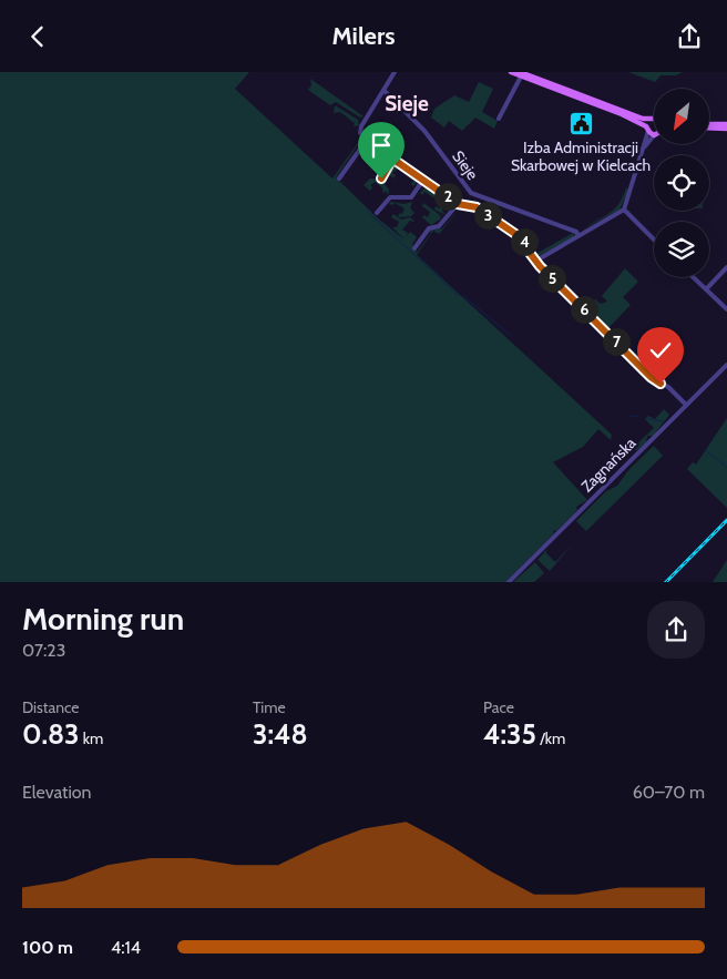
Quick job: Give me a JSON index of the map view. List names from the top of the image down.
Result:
{
  "streets": {
    "street": ["Sieje", "Zagnańska"]
  },
  "districts": ["Sieje"],
  "places": {
    "public building": ["Izba Administracji Skarbowej w Kielcach"]
  },
  "north": "bottom left",
  "page": {
    "header": "Milers",
    "pins": [
      "2",
      "3",
      "4",
      "5",
      "6",
      "7"
    ],
    "heading": ["Morning run", "07:23"],
    "stats": [
      ["Distance", "0.83 km"],
      ["Time", "3:48"],
      ["Pace", "4:35 /km"]
    ],
    "chart": ["Elevation", "60–70 m"],
    "list": [
      {
        "name": "100 m",
        "note": "4:14"
      }
    ]
  }
}
